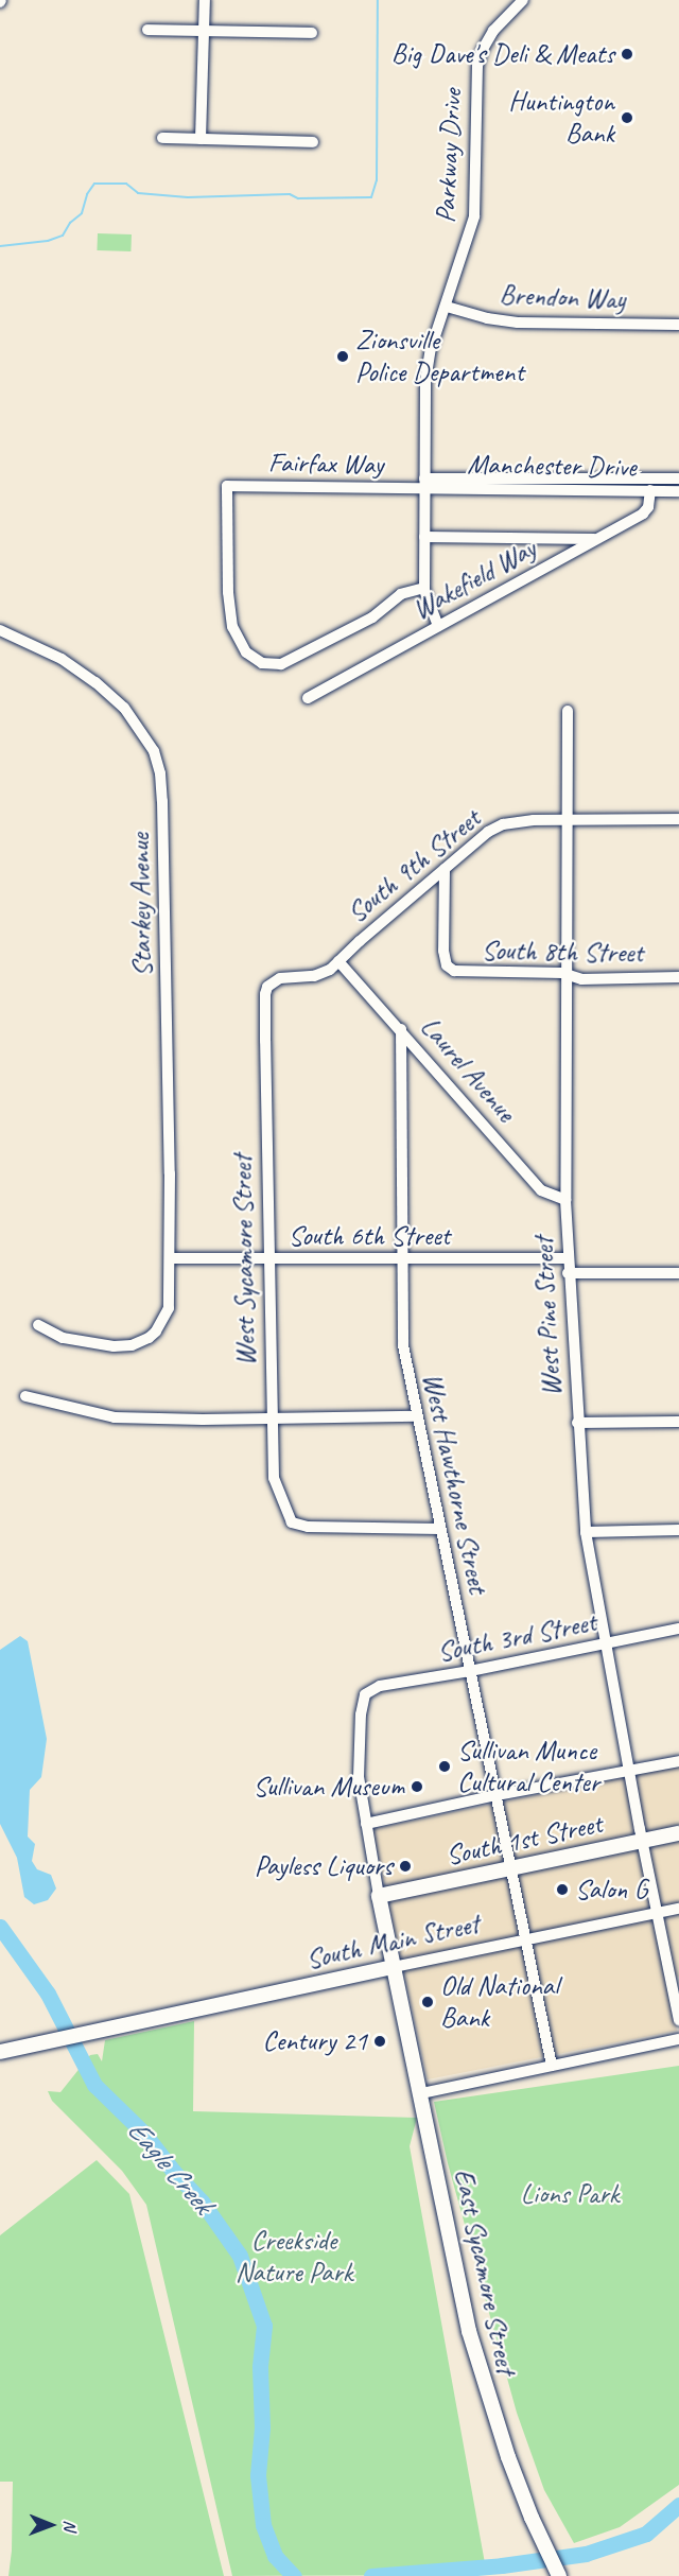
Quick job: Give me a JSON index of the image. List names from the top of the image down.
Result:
{
  "streets": {
    "main road": ["South 1st Street", "South Main Street", "East Sycamore Street"],
    "street": [
      "Parkway Drive",
      "Brendon Way",
      "Fairfax Way",
      "Manchester Drive",
      "Wakefield Way",
      "South 9th Street",
      "Starkey Avenue",
      "South 8th Street",
      "Laurel Avenue",
      "South 6th Street",
      "West Sycamore Street",
      "West Pine Street",
      "West Hawthorne Street",
      "South 3rd Street"
    ]
  },
  "crossings": [
    ["Parkway Drive", "Brendon Way"],
    ["Parkway Drive", "Fairfax Way"],
    ["Parkway Drive", "Manchester Drive"],
    ["Parkway Drive", "Wakefield Way"],
    ["Fairfax Way", "Manchester Drive"],
    ["Manchester Drive", "Wakefield Way"],
    ["South 9th Street", "South 8th Street"],
    ["South 9th Street", "Laurel Avenue"],
    ["South 9th Street", "West Sycamore Street"],
    ["South 9th Street", "West Pine Street"],
    ["Starkey Avenue", "South 6th Street"],
    ["South 8th Street", "West Pine Street"],
    ["Laurel Avenue", "West Sycamore Street"],
    ["Laurel Avenue", "West Pine Street"],
    ["Laurel Avenue", "West Hawthorne Street"],
    ["South 6th Street", "West Sycamore Street"],
    ["South 6th Street", "West Pine Street"],
    ["South 6th Street", "West Hawthorne Street"],
    ["West Sycamore Street", "West Hawthorne Street"],
    ["West Pine Street", "South 3rd Street"],
    ["West Pine Street", "South 1st Street"],
    ["West Pine Street", "South Main Street"],
    ["West Hawthorne Street", "South 3rd Street"],
    ["West Hawthorne Street", "South 1st Street"],
    ["West Hawthorne Street", "South Main Street"],
    ["South Main Street", "East Sycamore Street"]
  ],
  "water": ["Eagle Creek"],
  "parks": ["Lions Park", "Creekside Nature Park"],
  "places": [
    "Big Dave's Deli & Meats",
    "Huntington Bank",
    "Zionsville Police Department",
    "Sullivan Munce Cultural Center",
    "Sullivan Museum",
    "Payless Liquors",
    "Salon G",
    "Old National Bank",
    "Century 21"
  ],
  "north": "right"
}
